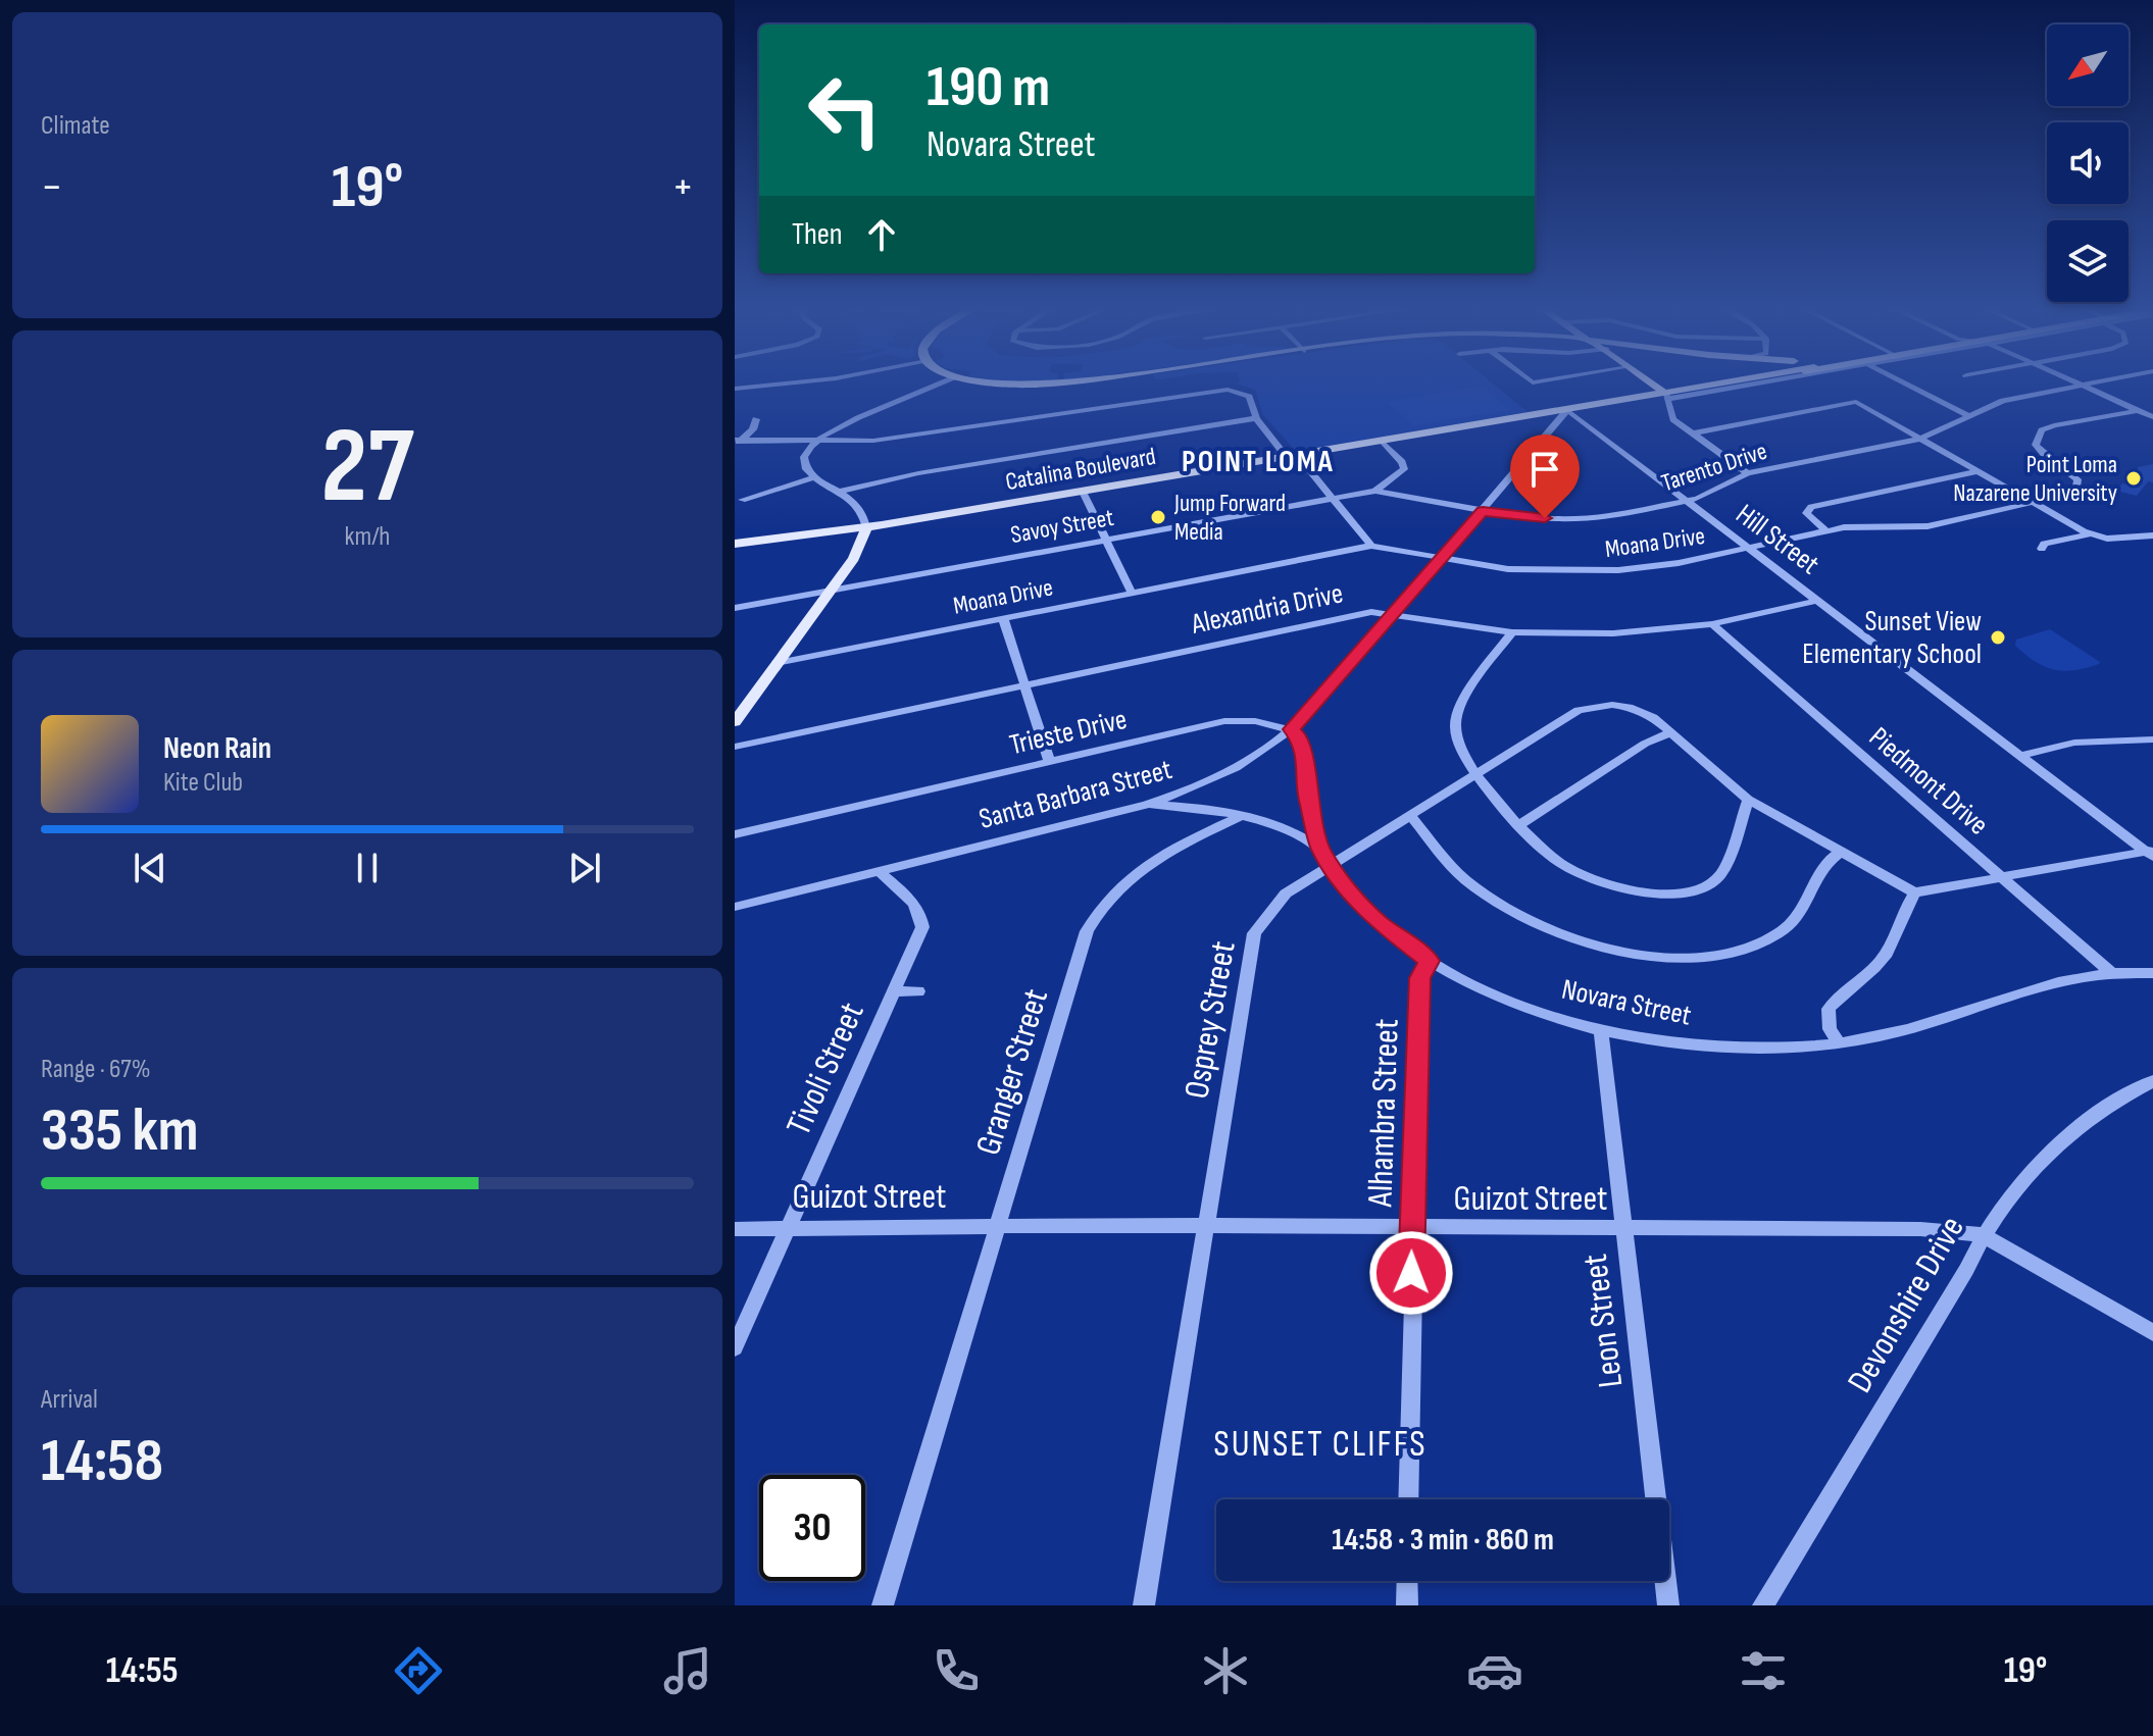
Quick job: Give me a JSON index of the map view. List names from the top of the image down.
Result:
{
  "streets": {
    "main road": ["Catalina Boulevard"],
    "street": [
      "Tarento Drive",
      "Savoy Street",
      "Hill Street",
      "Moana Drive",
      "Alexandria Drive",
      "Trieste Drive",
      "Piedmont Drive",
      "Santa Barbara Street",
      "Novara Street",
      "Osprey Street",
      "Tivoli Street",
      "Granger Street",
      "Alhambra Street",
      "Guizot Street",
      "Devonshire Drive",
      "Leon Street"
    ]
  },
  "crossings": [
    ["Tarento Drive", "Savoy Street"],
    ["Tarento Drive", "Hill Street"],
    ["Tarento Drive", "Santa Barbara Street"],
    ["Catalina Boulevard", "Hill Street"],
    ["Catalina Boulevard", "Santa Barbara Street"],
    ["Hill Street", "Moana Drive"],
    ["Hill Street", "Alexandria Drive"],
    ["Hill Street", "Santa Barbara Street"],
    ["Moana Drive", "Santa Barbara Street"],
    ["Alexandria Drive", "Piedmont Drive"],
    ["Alexandria Drive", "Santa Barbara Street"],
    ["Trieste Drive", "Santa Barbara Street"],
    ["Piedmont Drive", "Novara Street"],
    ["Santa Barbara Street", "Novara Street"],
    ["Santa Barbara Street", "Tivoli Street"],
    ["Novara Street", "Osprey Street"],
    ["Novara Street", "Granger Street"],
    ["Novara Street", "Alhambra Street"],
    ["Novara Street", "Leon Street"],
    ["Osprey Street", "Guizot Street"],
    ["Tivoli Street", "Guizot Street"],
    ["Granger Street", "Guizot Street"],
    ["Alhambra Street", "Guizot Street"],
    ["Guizot Street", "Devonshire Drive"],
    ["Guizot Street", "Leon Street"]
  ],
  "districts": ["POINT LOMA", "SUNSET CLIFFS"],
  "places": ["Point Loma Nazarene University", "Jump Forward Media", "Sunset View Elementary School"],
  "north": "bottom left",
  "page": {
    "tile": [
      "Climate",
      ["27", "km/h"],
      ["Range · 67%", "335 km"],
      ["Arrival", "14:58"]
    ],
    "turn": ["190 m", "Novara Street"],
    "heat": ["−", "19°", "+"],
    "then": "Then",
    "song": ["Neon Rain", "Kite Club"],
    "limit": "30",
    "trip": "14:58 · 3 min · 860 m",
    "tabs": ["14:55", "19°"]
  }
}
